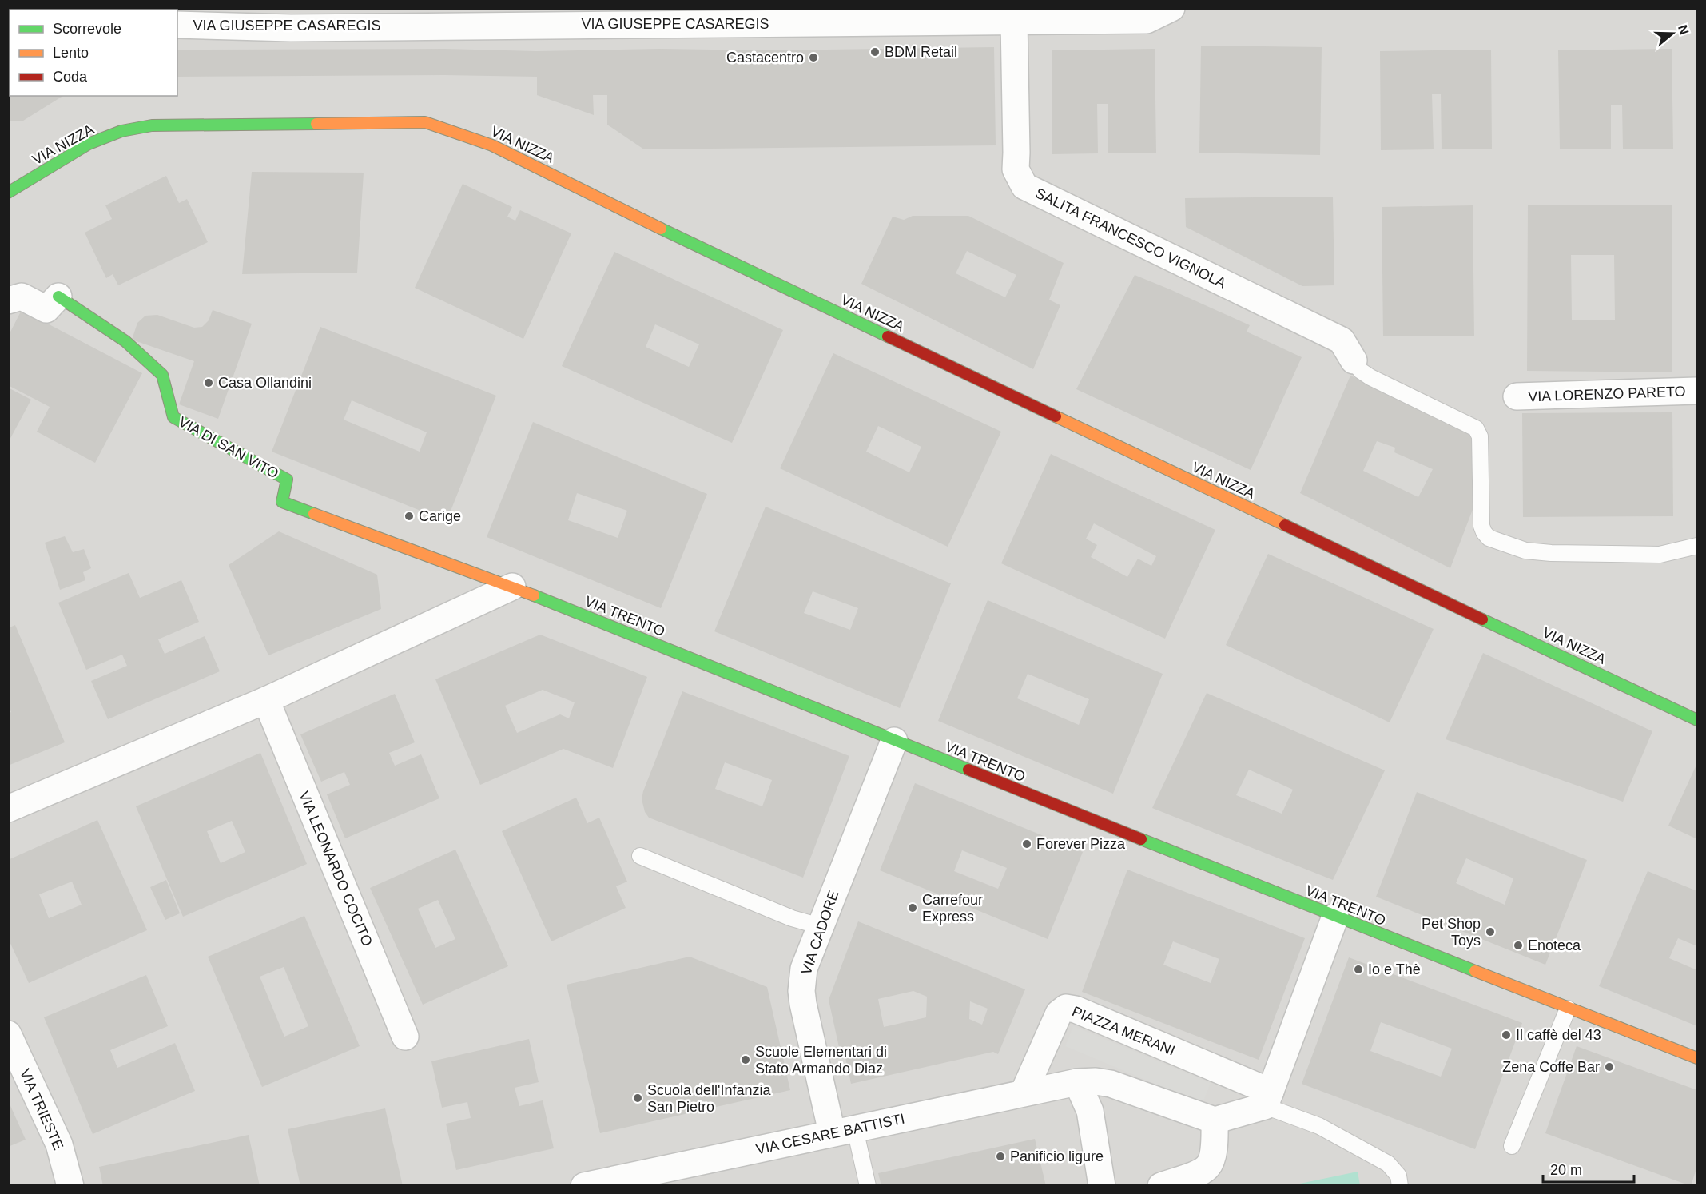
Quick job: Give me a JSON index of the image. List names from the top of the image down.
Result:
{
  "streets": {
    "street": [
      "VIA GIUSEPPE CASAREGIS",
      "VIA NIZZA",
      "SALITA FRANCESCO VIGNOLA",
      "VIA LORENZO PARETO",
      "VIA DI SAN VITO",
      "VIA TRENTO",
      "VIA LEONARDO COCITO",
      "VIA CADORE",
      "PIAZZA MERANI",
      "VIA TRIESTE",
      "VIA CESARE BATTISTI"
    ]
  },
  "crossings": [
    ["VIA GIUSEPPE CASAREGIS", "SALITA FRANCESCO VIGNOLA"],
    ["VIA DI SAN VITO", "VIA TRENTO"],
    ["VIA TRENTO", "VIA CADORE"],
    ["VIA CADORE", "VIA CESARE BATTISTI"],
    ["PIAZZA MERANI", "VIA CESARE BATTISTI"]
  ],
  "places": [
    "BDM Retail",
    "Castacentro",
    "Casa Ollandini",
    "Carige",
    "Forever Pizza",
    "Carrefour Express",
    "Pet Shop Toys",
    "Enoteca",
    "Io e Thè",
    "Il caffè del 43",
    "Scuole Elementari di Stato Armando Diaz",
    "Zena Coffe Bar",
    "Scuola dell'Infanzia San Pietro",
    "Panificio ligure"
  ],
  "legend": ["Scorrevole", "Lento", "Coda"],
  "scale_bar": "20 m",
  "north": "right"
}
